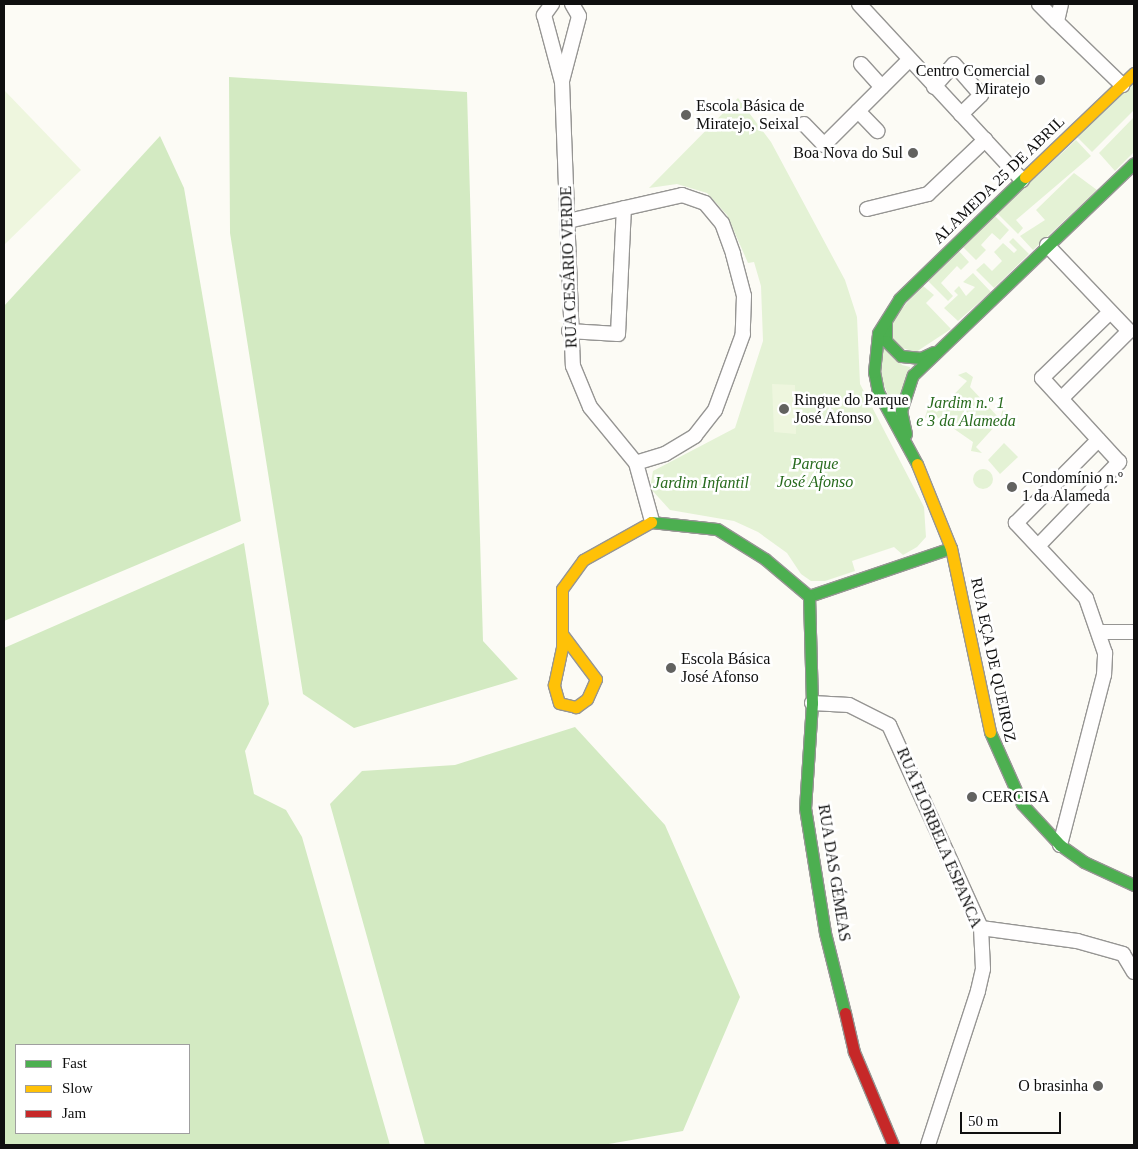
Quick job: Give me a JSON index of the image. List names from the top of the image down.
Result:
{
  "streets": {
    "main road": ["ALAMEDA 25 DE ABRIL", "RUA EÇA DE QUEIROZ", "RUA DAS GÉMEAS"],
    "street": ["RUA CESÁRIO VERDE", "RUA FLORBELA ESPANCA"]
  },
  "crossings": [
    ["ALAMEDA 25 DE ABRIL", "RUA EÇA DE QUEIROZ"],
    ["RUA FLORBELA ESPANCA", "RUA DAS GÉMEAS"]
  ],
  "parks": ["Jardim n.º 1 e 3 da Alameda", "Parque José Afonso", "Jardim Infantil"],
  "places": [
    "Centro Comercial Miratejo",
    "Escola Básica de Miratejo, Seixal",
    "Boa Nova do Sul",
    "Ringue do Parque José Afonso",
    "Condomínio n.º 1 da Alameda",
    "Escola Básica José Afonso",
    "CERCISA",
    "O brasinha"
  ],
  "legend": ["Fast", "Slow", "Jam"],
  "scale_bar": "50 m"
}
